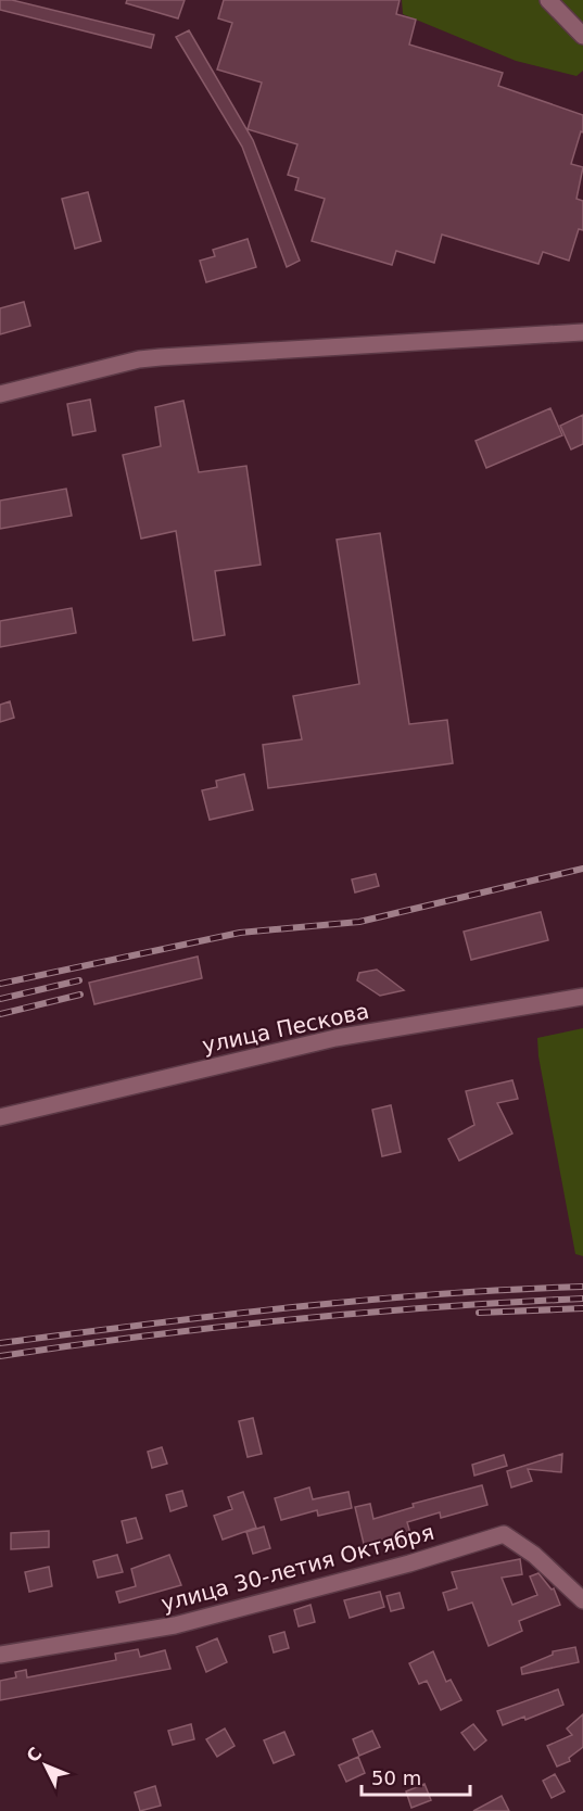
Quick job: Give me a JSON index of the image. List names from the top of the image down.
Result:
{
  "streets": {
    "street": ["улица Пескова", "улица 30-летия Октября"]
  },
  "scale_bar": "50 m",
  "north": "top left"
}
